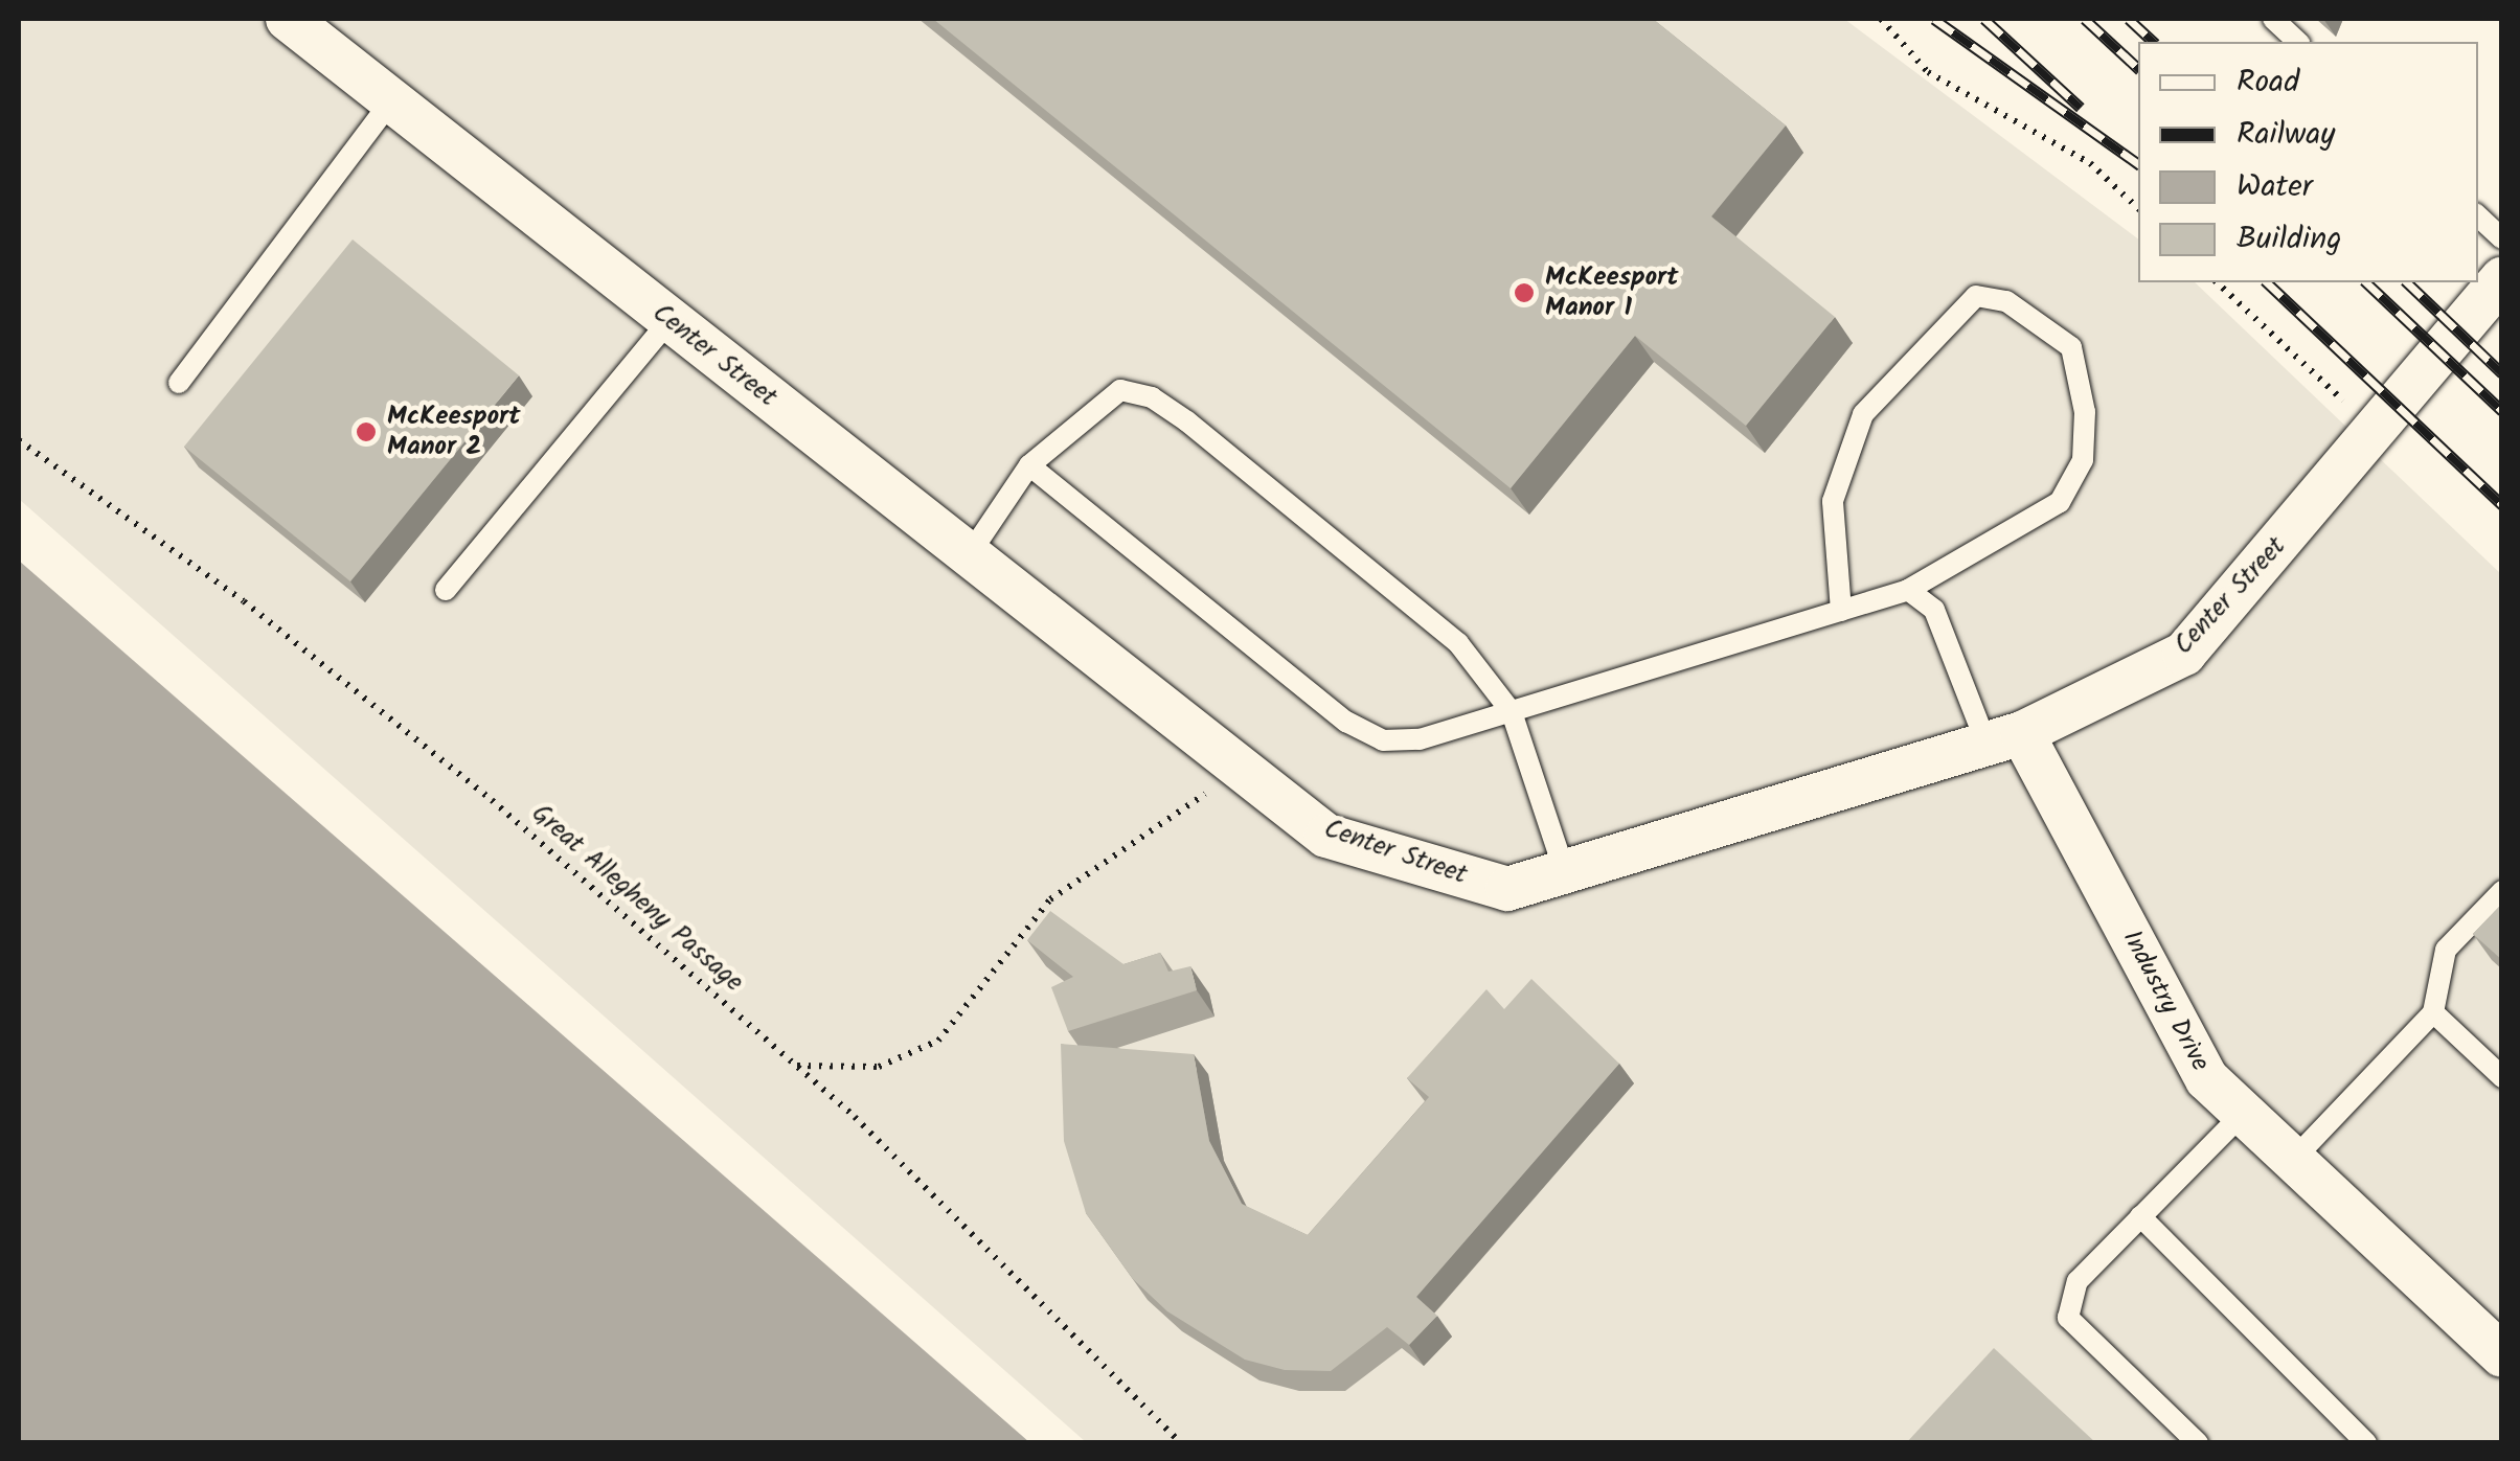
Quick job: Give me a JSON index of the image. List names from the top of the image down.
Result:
{
  "streets": {
    "street": ["Center Street", "Industry Drive"],
    "path": ["Great Allegheny Passage"]
  },
  "crossings": [
    ["Center Street", "Industry Drive"]
  ],
  "places": ["McKeesport Manor 1", "McKeesport Manor 2"],
  "legend": [
    "Road",
    "Railway",
    "Water",
    "Building"
  ]
}
